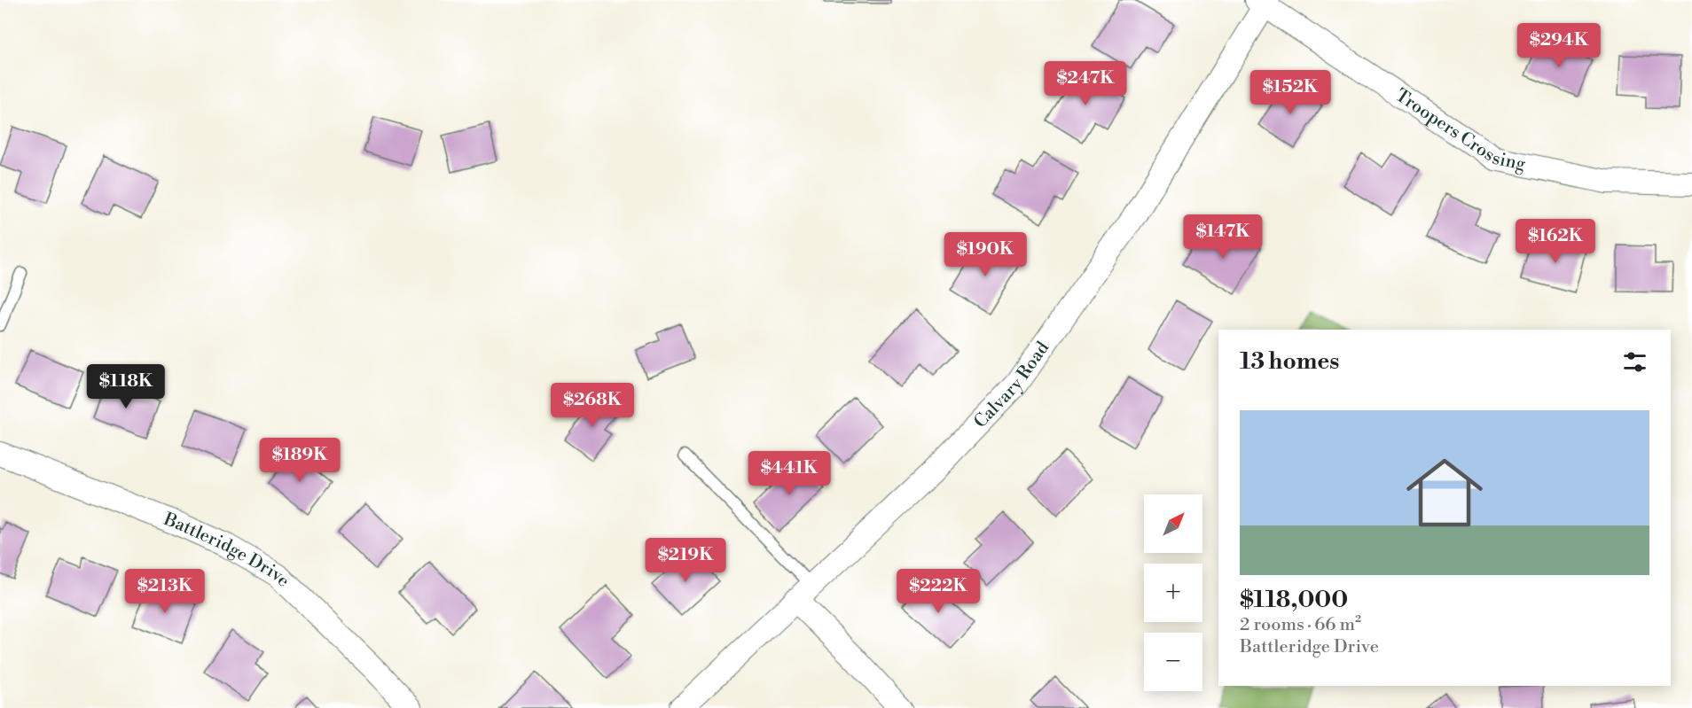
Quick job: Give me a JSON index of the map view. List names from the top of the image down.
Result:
{
  "streets": {
    "street": ["Troopers Crossing", "Calvary Road", "Battleridge Drive"]
  },
  "crossings": [
    ["Troopers Crossing", "Calvary Road"]
  ],
  "north": "top right",
  "page": {
    "price": [
      "$294K",
      "$247K",
      "$152K",
      "$147K",
      "$162K",
      "$190K",
      "$118K",
      "$268K",
      "$189K",
      "$441K",
      "$219K",
      "$213K",
      "$222K"
    ],
    "heading": "13 homes",
    "list": [
      {
        "name": "$118,000",
        "note": "2 rooms · 66 m² · Battleridge Drive"
      }
    ],
    "map_buttons": ["+", "−"]
  }
}
